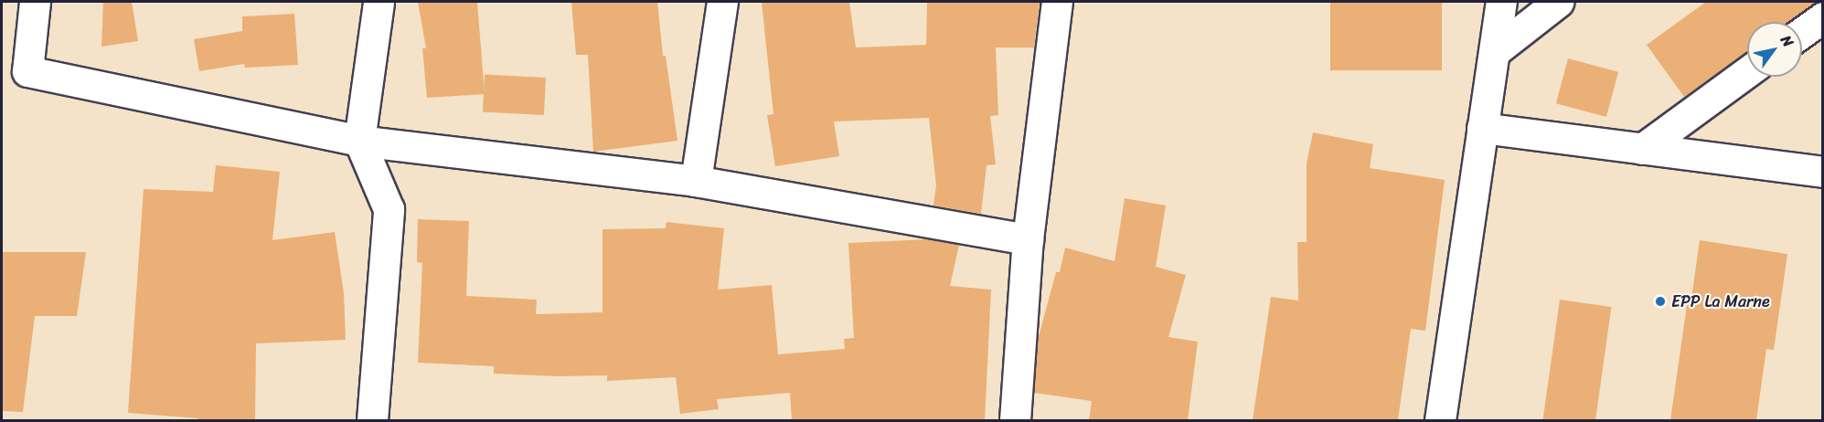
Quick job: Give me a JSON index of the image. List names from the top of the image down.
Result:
{
  "places": ["EPP La Marne"],
  "north": "top right"
}
